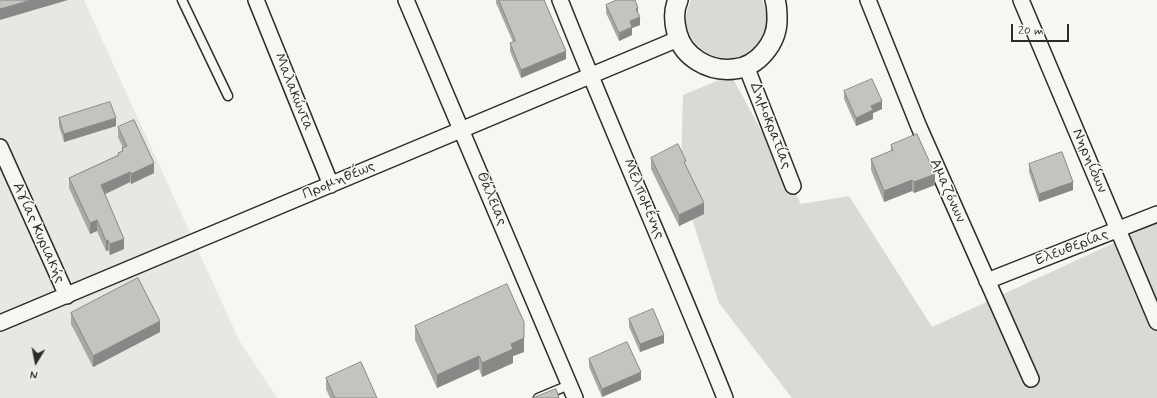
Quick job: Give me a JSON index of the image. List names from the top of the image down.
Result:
{
  "streets": {
    "street": [
      "Μαλακώντα",
      "Δημοκρατίας",
      "Νηρηίδων",
      "Προμηθέως",
      "Αμαζόνων",
      "Θάλειας",
      "Μελπομένης",
      "Αγίας Κυριακής",
      "Ελευθερίας"
    ]
  },
  "crossings": [
    ["Μαλακώντα", "Προμηθέως"],
    ["Νηρηίδων", "Ελευθερίας"],
    ["Προμηθέως", "Θάλειας"],
    ["Προμηθέως", "Μελπομένης"],
    ["Προμηθέως", "Αγίας Κυριακής"],
    ["Αμαζόνων", "Ελευθερίας"]
  ],
  "scale_bar": "20 m",
  "north": "bottom"
}
